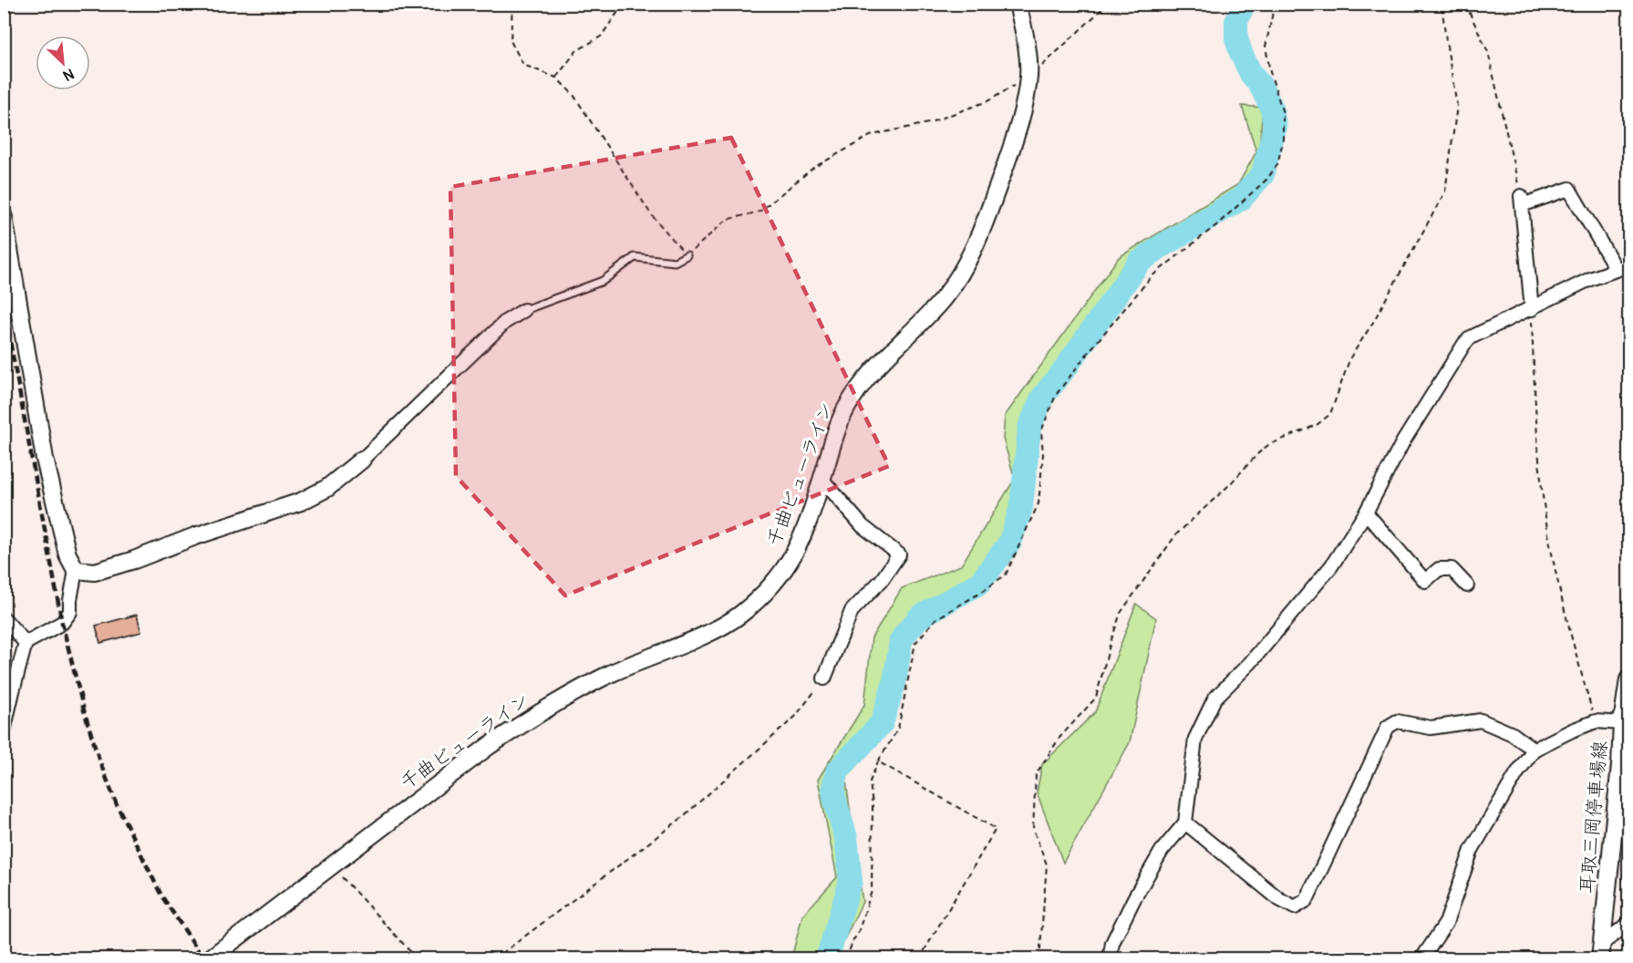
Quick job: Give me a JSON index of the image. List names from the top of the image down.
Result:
{
  "streets": {
    "street": ["千曲ビューライン", "耳取三岡停車場線"]
  },
  "north": "bottom right"
}
